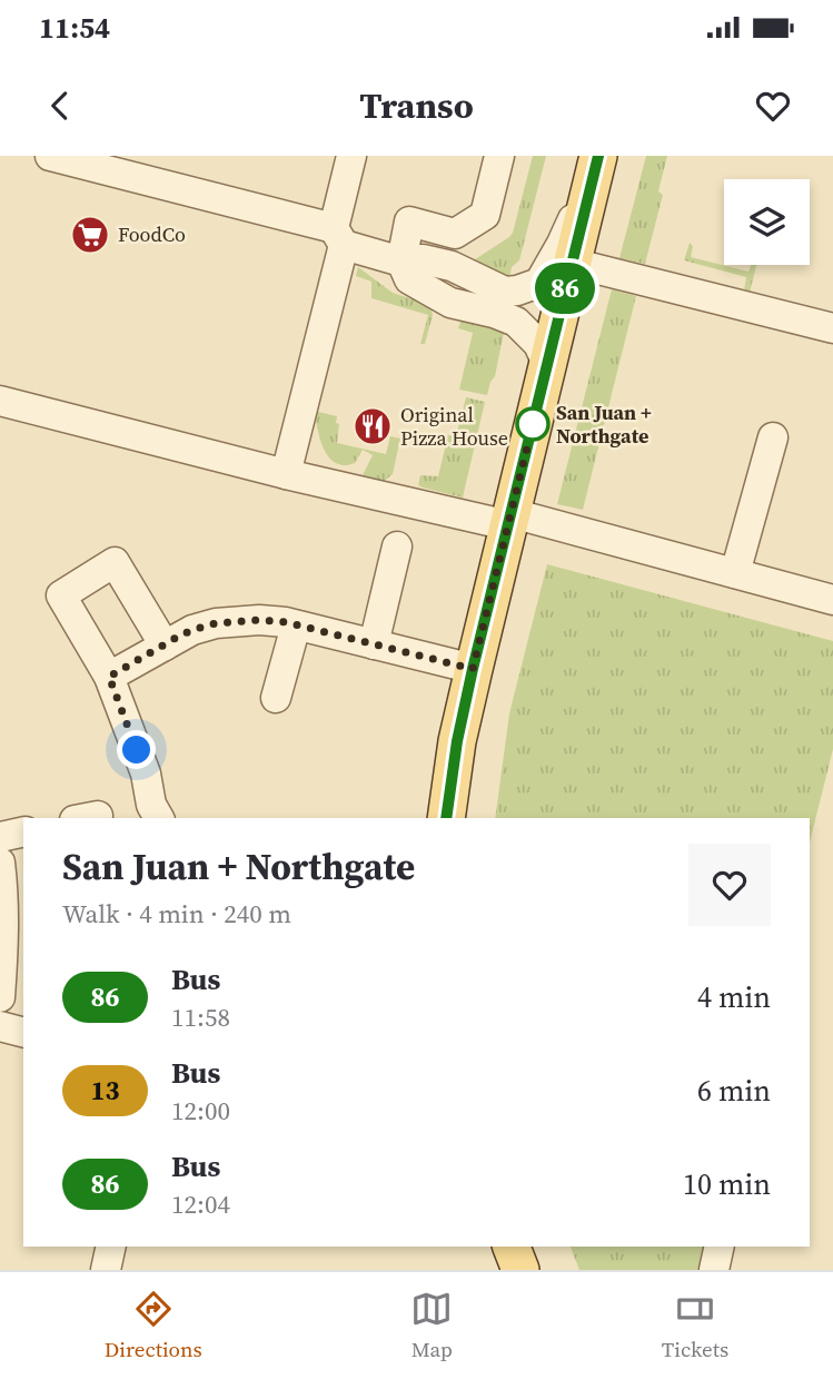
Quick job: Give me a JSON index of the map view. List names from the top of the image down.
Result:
{
  "places": {
    "supermarket": ["FoodCo"],
    "other": ["San Juan + Northgate"],
    "restaurant": ["Original Pizza House"]
  },
  "lines": ["bus line 86"],
  "page": {
    "status": "11:54",
    "header": "Transo",
    "on_map": "86",
    "heading": ["San Juan + Northgate", "Walk · 4 min · 240 m"],
    "list": [
      {
        "mark": "86",
        "name": "Bus",
        "note": "11:58",
        "value": "4 min"
      },
      {
        "mark": "13",
        "name": "Bus",
        "note": "12:00",
        "value": "6 min"
      },
      {
        "mark": "86",
        "name": "Bus",
        "note": "12:04",
        "value": "10 min"
      }
    ],
    "tabs": ["Directions", "Map", "Tickets"]
  }
}
